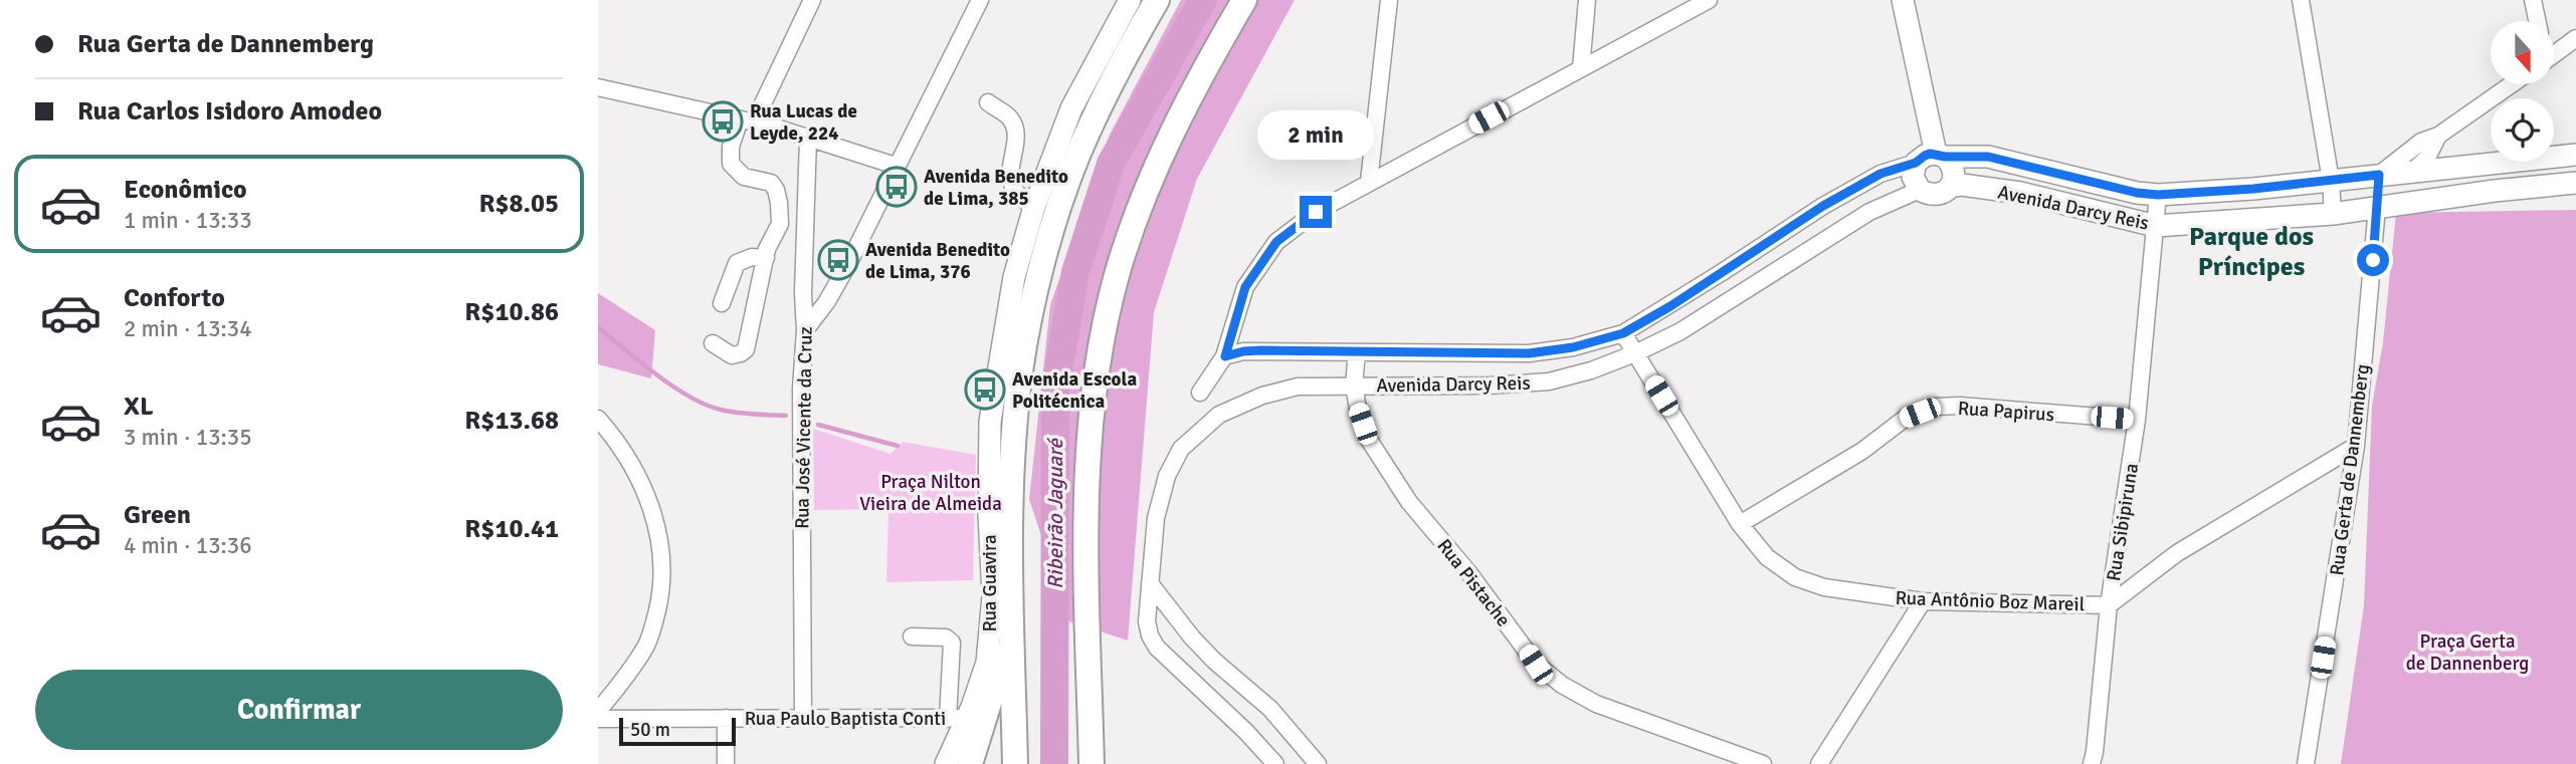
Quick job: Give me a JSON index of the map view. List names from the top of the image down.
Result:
{
  "streets": {
    "main road": ["Avenida Darcy Reis", "Rua Gerta de Dannemberg", "Rua Guavira"],
    "street": [
      "Rua Papirus",
      "Rua José Vicente da Cruz",
      "Rua Sibipiruna",
      "Rua Pistache",
      "Rua Antônio Boz Mareil",
      "Rua Paulo Baptista Conti"
    ]
  },
  "crossings": [
    ["Avenida Darcy Reis", "Rua Gerta de Dannemberg"],
    ["Avenida Darcy Reis", "Rua Sibipiruna"],
    ["Avenida Darcy Reis", "Rua Pistache"],
    ["Avenida Darcy Reis", "Rua Antônio Boz Mareil"],
    ["Rua Papirus", "Rua Sibipiruna"],
    ["Rua Papirus", "Rua Antônio Boz Mareil"],
    ["Rua José Vicente da Cruz", "Rua Paulo Baptista Conti"],
    ["Rua Gerta de Dannemberg", "Rua Antônio Boz Mareil"],
    ["Rua Sibipiruna", "Rua Antônio Boz Mareil"],
    ["Rua Guavira", "Rua Paulo Baptista Conti"]
  ],
  "districts": ["Parque dos Príncipes"],
  "water": ["Ribeirão Jaguaré"],
  "parks": ["Praça Nilton Vieira de Almeida", "Praça Gerta de Dannenberg"],
  "places": {
    "bus stop": [
      "Rua Lucas de Leyde, 224",
      "Avenida Benedito de Lima, 385",
      "Avenida Benedito de Lima, 376",
      "Avenida Escola Politécnica"
    ]
  },
  "scale_bar": "50 m",
  "north": "bottom",
  "page": {
    "banner": ["Rua Gerta de Dannemberg", "Rua Carlos Isidoro Amodeo"],
    "bubble": "2 min",
    "list": [
      {
        "name": "Econômico",
        "note": "1 min · 13:33",
        "value": "R$8.05"
      },
      {
        "name": "Conforto",
        "note": "2 min · 13:34",
        "value": "R$10.86"
      },
      {
        "name": "XL",
        "note": "3 min · 13:35",
        "value": "R$13.68"
      },
      {
        "name": "Green",
        "note": "4 min · 13:36",
        "value": "R$10.41"
      }
    ],
    "buttons": "Confirmar",
    "scale": "50 m"
  }
}
